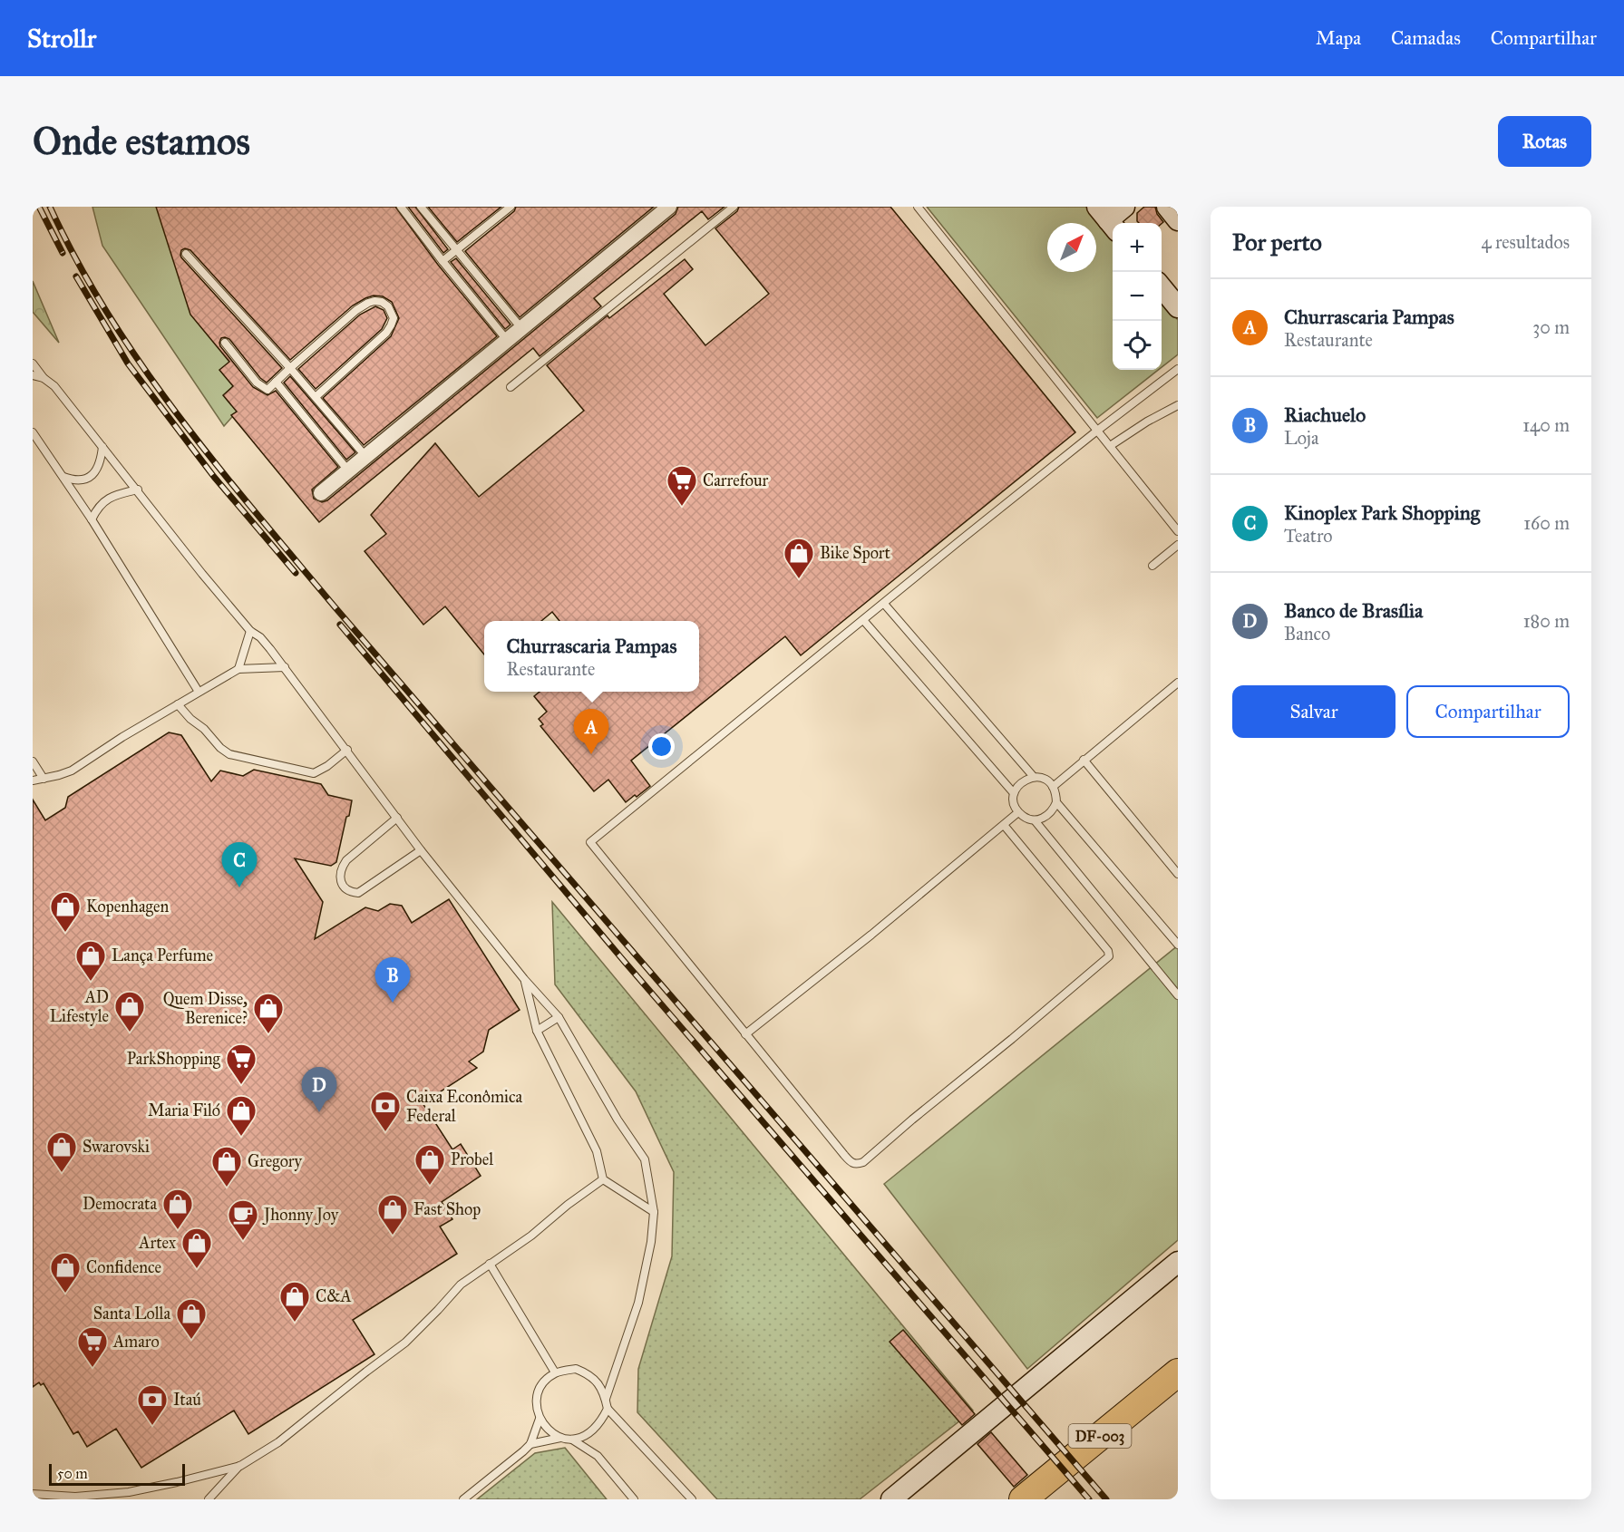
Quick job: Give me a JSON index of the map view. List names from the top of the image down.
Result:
{
  "streets": {
    "highway": ["DF-003"]
  },
  "places": {
    "supermarket": ["Carrefour", "ParkShopping", "Amaro"],
    "shop": [
      "Bike Sport",
      "Kopenhagen",
      "Lança Perfume",
      "AD Lifestyle",
      "Quem Disse, Berenice?",
      "Maria Filó",
      "Swarovski",
      "Probel",
      "Gregory",
      "Democrata",
      "Fast Shop",
      "Artex",
      "Confidence",
      "C&A",
      "Santa Lolla"
    ],
    "bank": ["Caixa Econômica Federal", "Itaú"],
    "cafe": ["Jhonny Joy"]
  },
  "scale_bar": "50 m",
  "north": "top right",
  "page": {
    "header": "Strollr",
    "nav": ["Mapa", "Camadas", "Compartilhar"],
    "buttons": [
      "Rotas",
      ["Salvar", "Compartilhar"]
    ],
    "title": "Onde estamos",
    "heading": ["Por perto", "4 resultados"],
    "map_buttons": ["+", "−"],
    "list": [
      {
        "mark": "A",
        "name": "Churrascaria Pampas",
        "note": "Restaurante",
        "value": "30 m"
      },
      {
        "mark": "B",
        "name": "Riachuelo",
        "note": "Loja",
        "value": "140 m"
      },
      {
        "mark": "C",
        "name": "Kinoplex Park Shopping",
        "note": "Teatro",
        "value": "160 m"
      },
      {
        "mark": "D",
        "name": "Banco de Brasília",
        "note": "Banco",
        "value": "180 m"
      }
    ],
    "popup": ["Churrascaria Pampas", "Restaurante"],
    "pins": [
      "A",
      "C",
      "B",
      "D"
    ],
    "scale": "50 m"
  }
}
